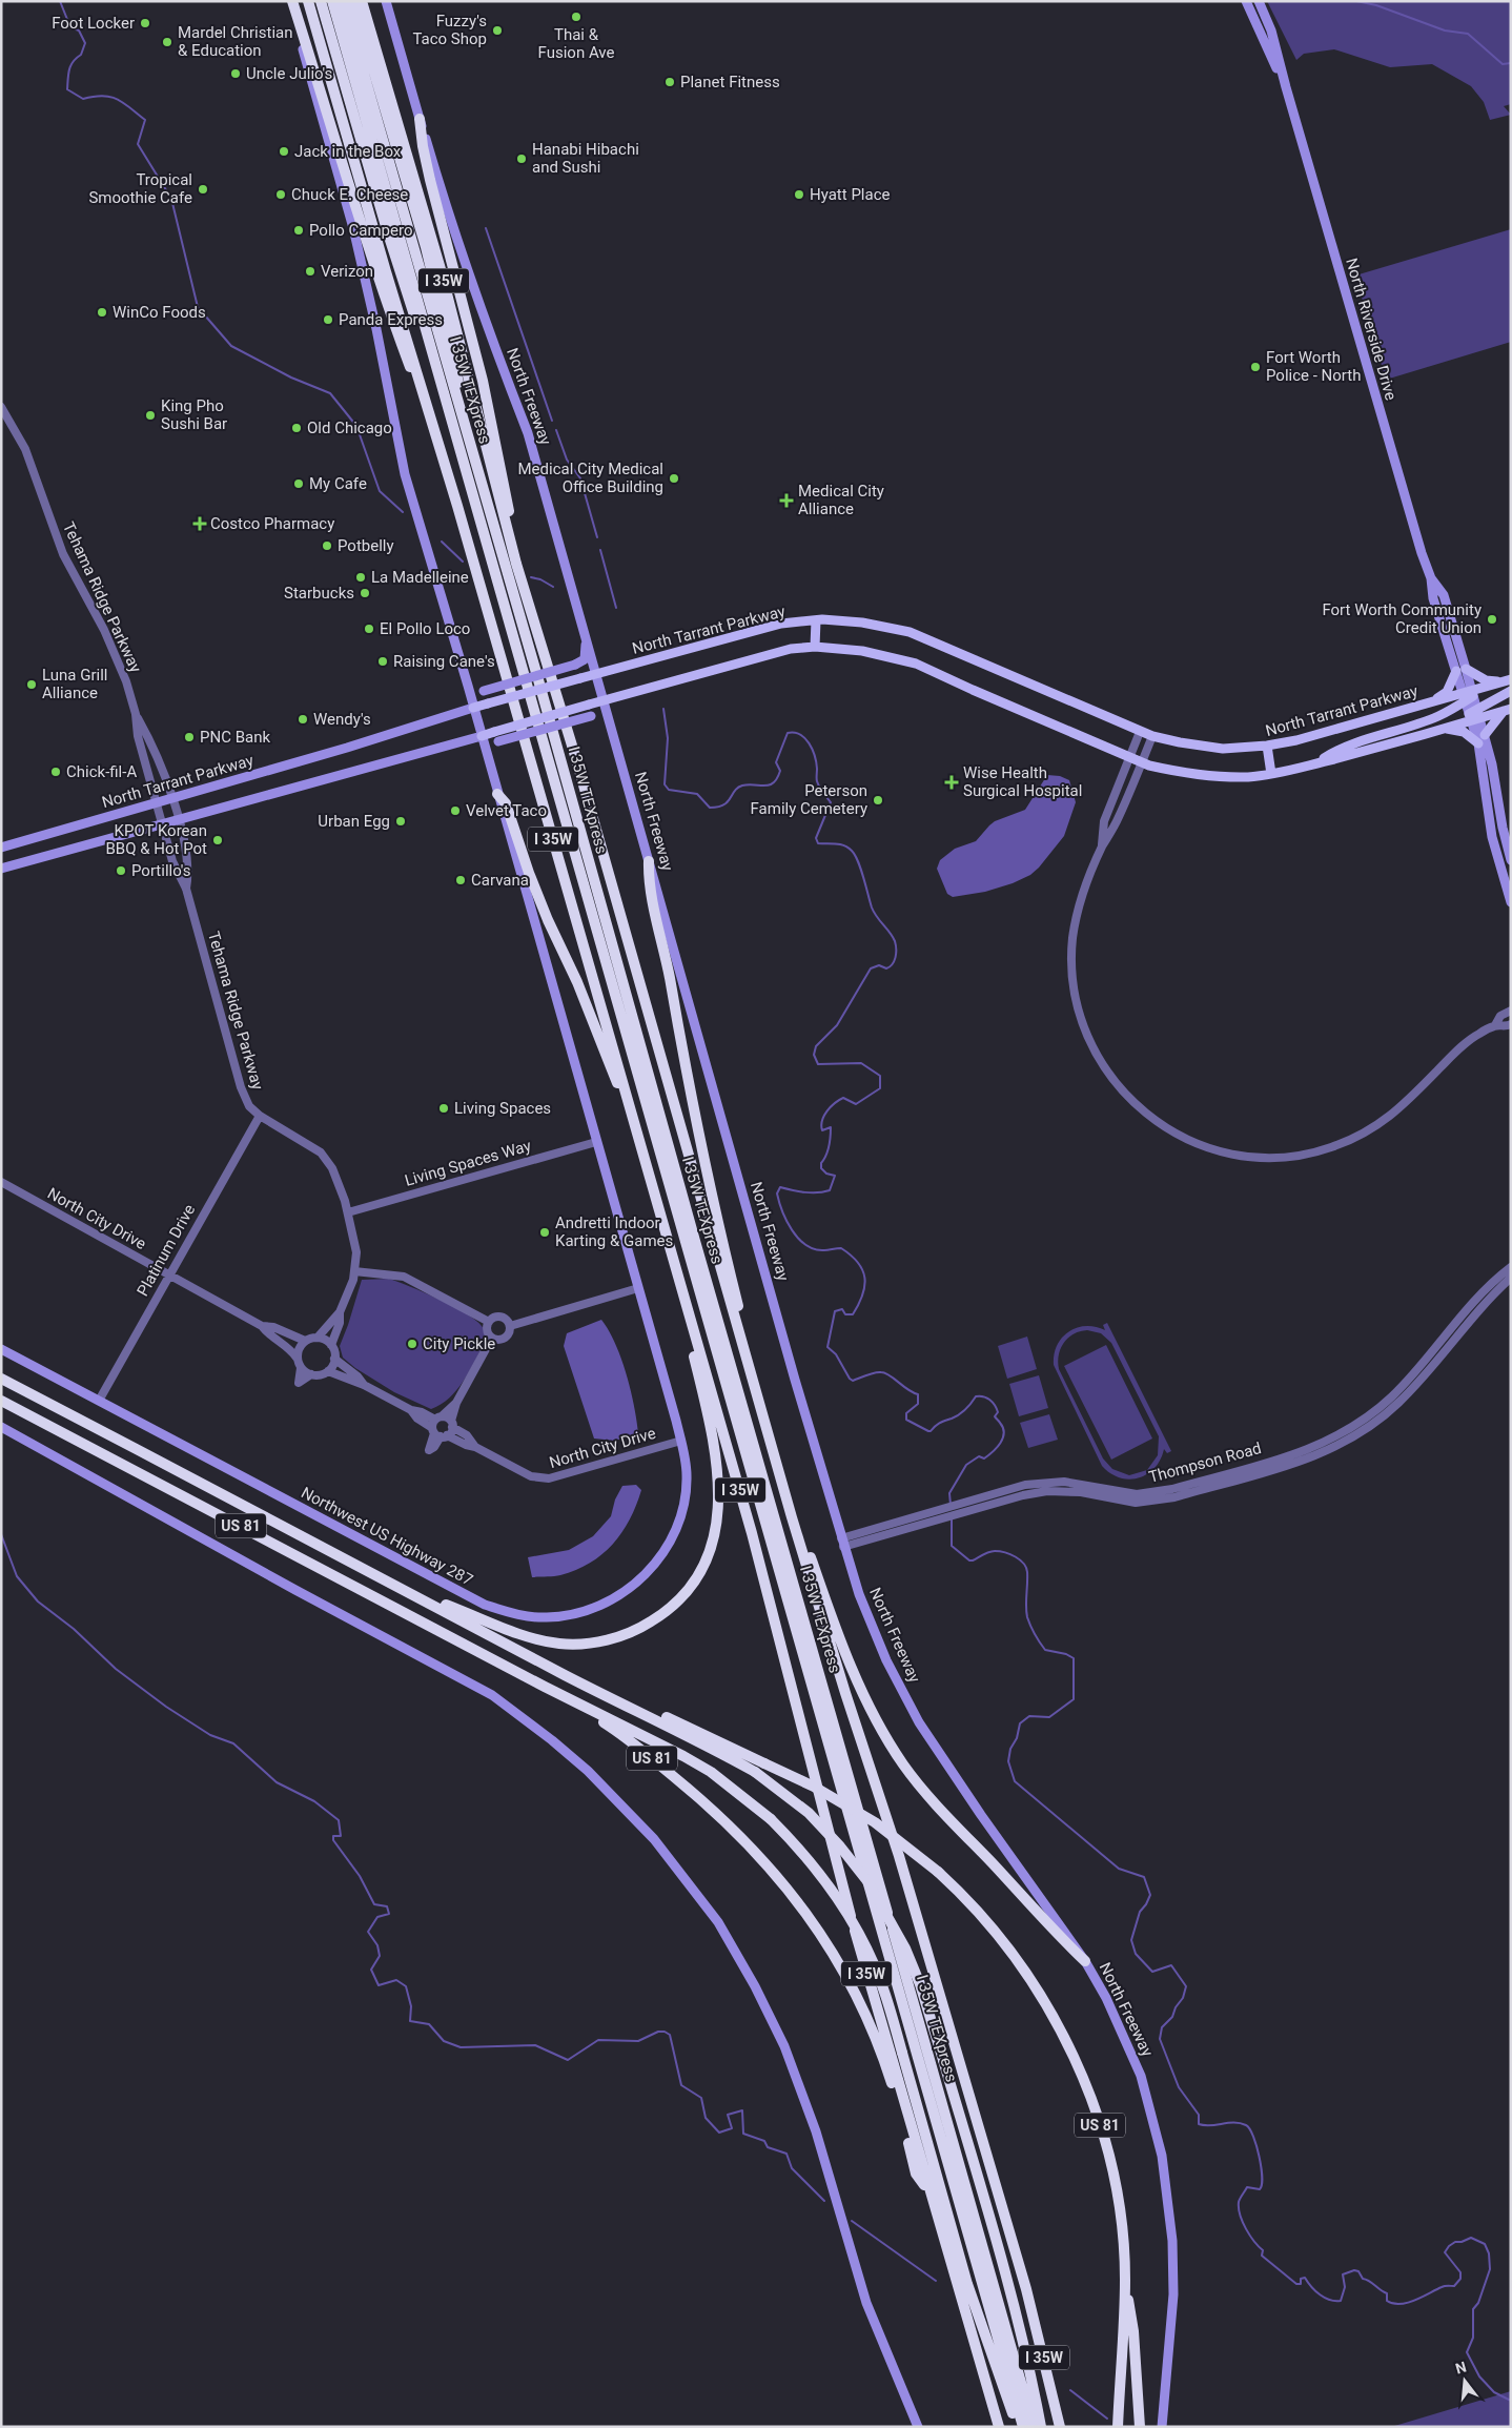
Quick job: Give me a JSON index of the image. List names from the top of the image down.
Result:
{
  "streets": {
    "highway": ["I 35W", "I 35W TEXpress", "US 81"],
    "main road": [
      "North Riverside Drive",
      "North Freeway",
      "North Tarrant Parkway",
      "Northwest US Highway 287"
    ],
    "street": [
      "Tehama Ridge Parkway",
      "Living Spaces Way",
      "North City Drive",
      "Platinum Drive",
      "Thompson Road"
    ]
  },
  "crossings": [
    ["I 35W", "US 81"],
    ["North Riverside Drive", "North Tarrant Parkway"],
    ["North Freeway", "North Tarrant Parkway"],
    ["North Freeway", "Thompson Road"],
    ["Tehama Ridge Parkway", "North Tarrant Parkway"],
    ["Tehama Ridge Parkway", "Living Spaces Way"],
    ["Tehama Ridge Parkway", "North City Drive"],
    ["Tehama Ridge Parkway", "Platinum Drive"],
    ["North City Drive", "Platinum Drive"],
    ["North City Drive", "Northwest US Highway 287"],
    ["Platinum Drive", "Northwest US Highway 287"]
  ],
  "places": {
    "other": [
      "Thai & Fusion Ave",
      "Foot Locker",
      "Fuzzy's Taco Shop",
      "Mardel Christian & Education",
      "Uncle Julio's",
      "Planet Fitness",
      "Jack in the Box",
      "Hanabi Hibachi and Sushi",
      "Tropical Smoothie Cafe",
      "Chuck E. Cheese",
      "Hyatt Place",
      "Pollo Campero",
      "Verizon",
      "WinCo Foods",
      "Panda Express",
      "Fort Worth Police - North",
      "King Pho Sushi Bar",
      "Old Chicago",
      "Medical City Medical Office Building",
      "My Cafe",
      "Potbelly",
      "La Madelleine",
      "Starbucks",
      "Fort Worth Community Credit Union",
      "El Pollo Loco",
      "Raising Cane's",
      "Luna Grill Alliance",
      "Wendy's",
      "PNC Bank",
      "Chick-fil-A",
      "Peterson Family Cemetery",
      "Velvet Taco",
      "Urban Egg",
      "KPOT Korean BBQ & Hot Pot",
      "Portillo's",
      "Carvana",
      "Living Spaces",
      "Andretti Indoor Karting & Games",
      "City Pickle"
    ],
    "health": ["Medical City Alliance", "Costco Pharmacy", "Wise Health Surgical Hospital"]
  },
  "north": "top"
}
